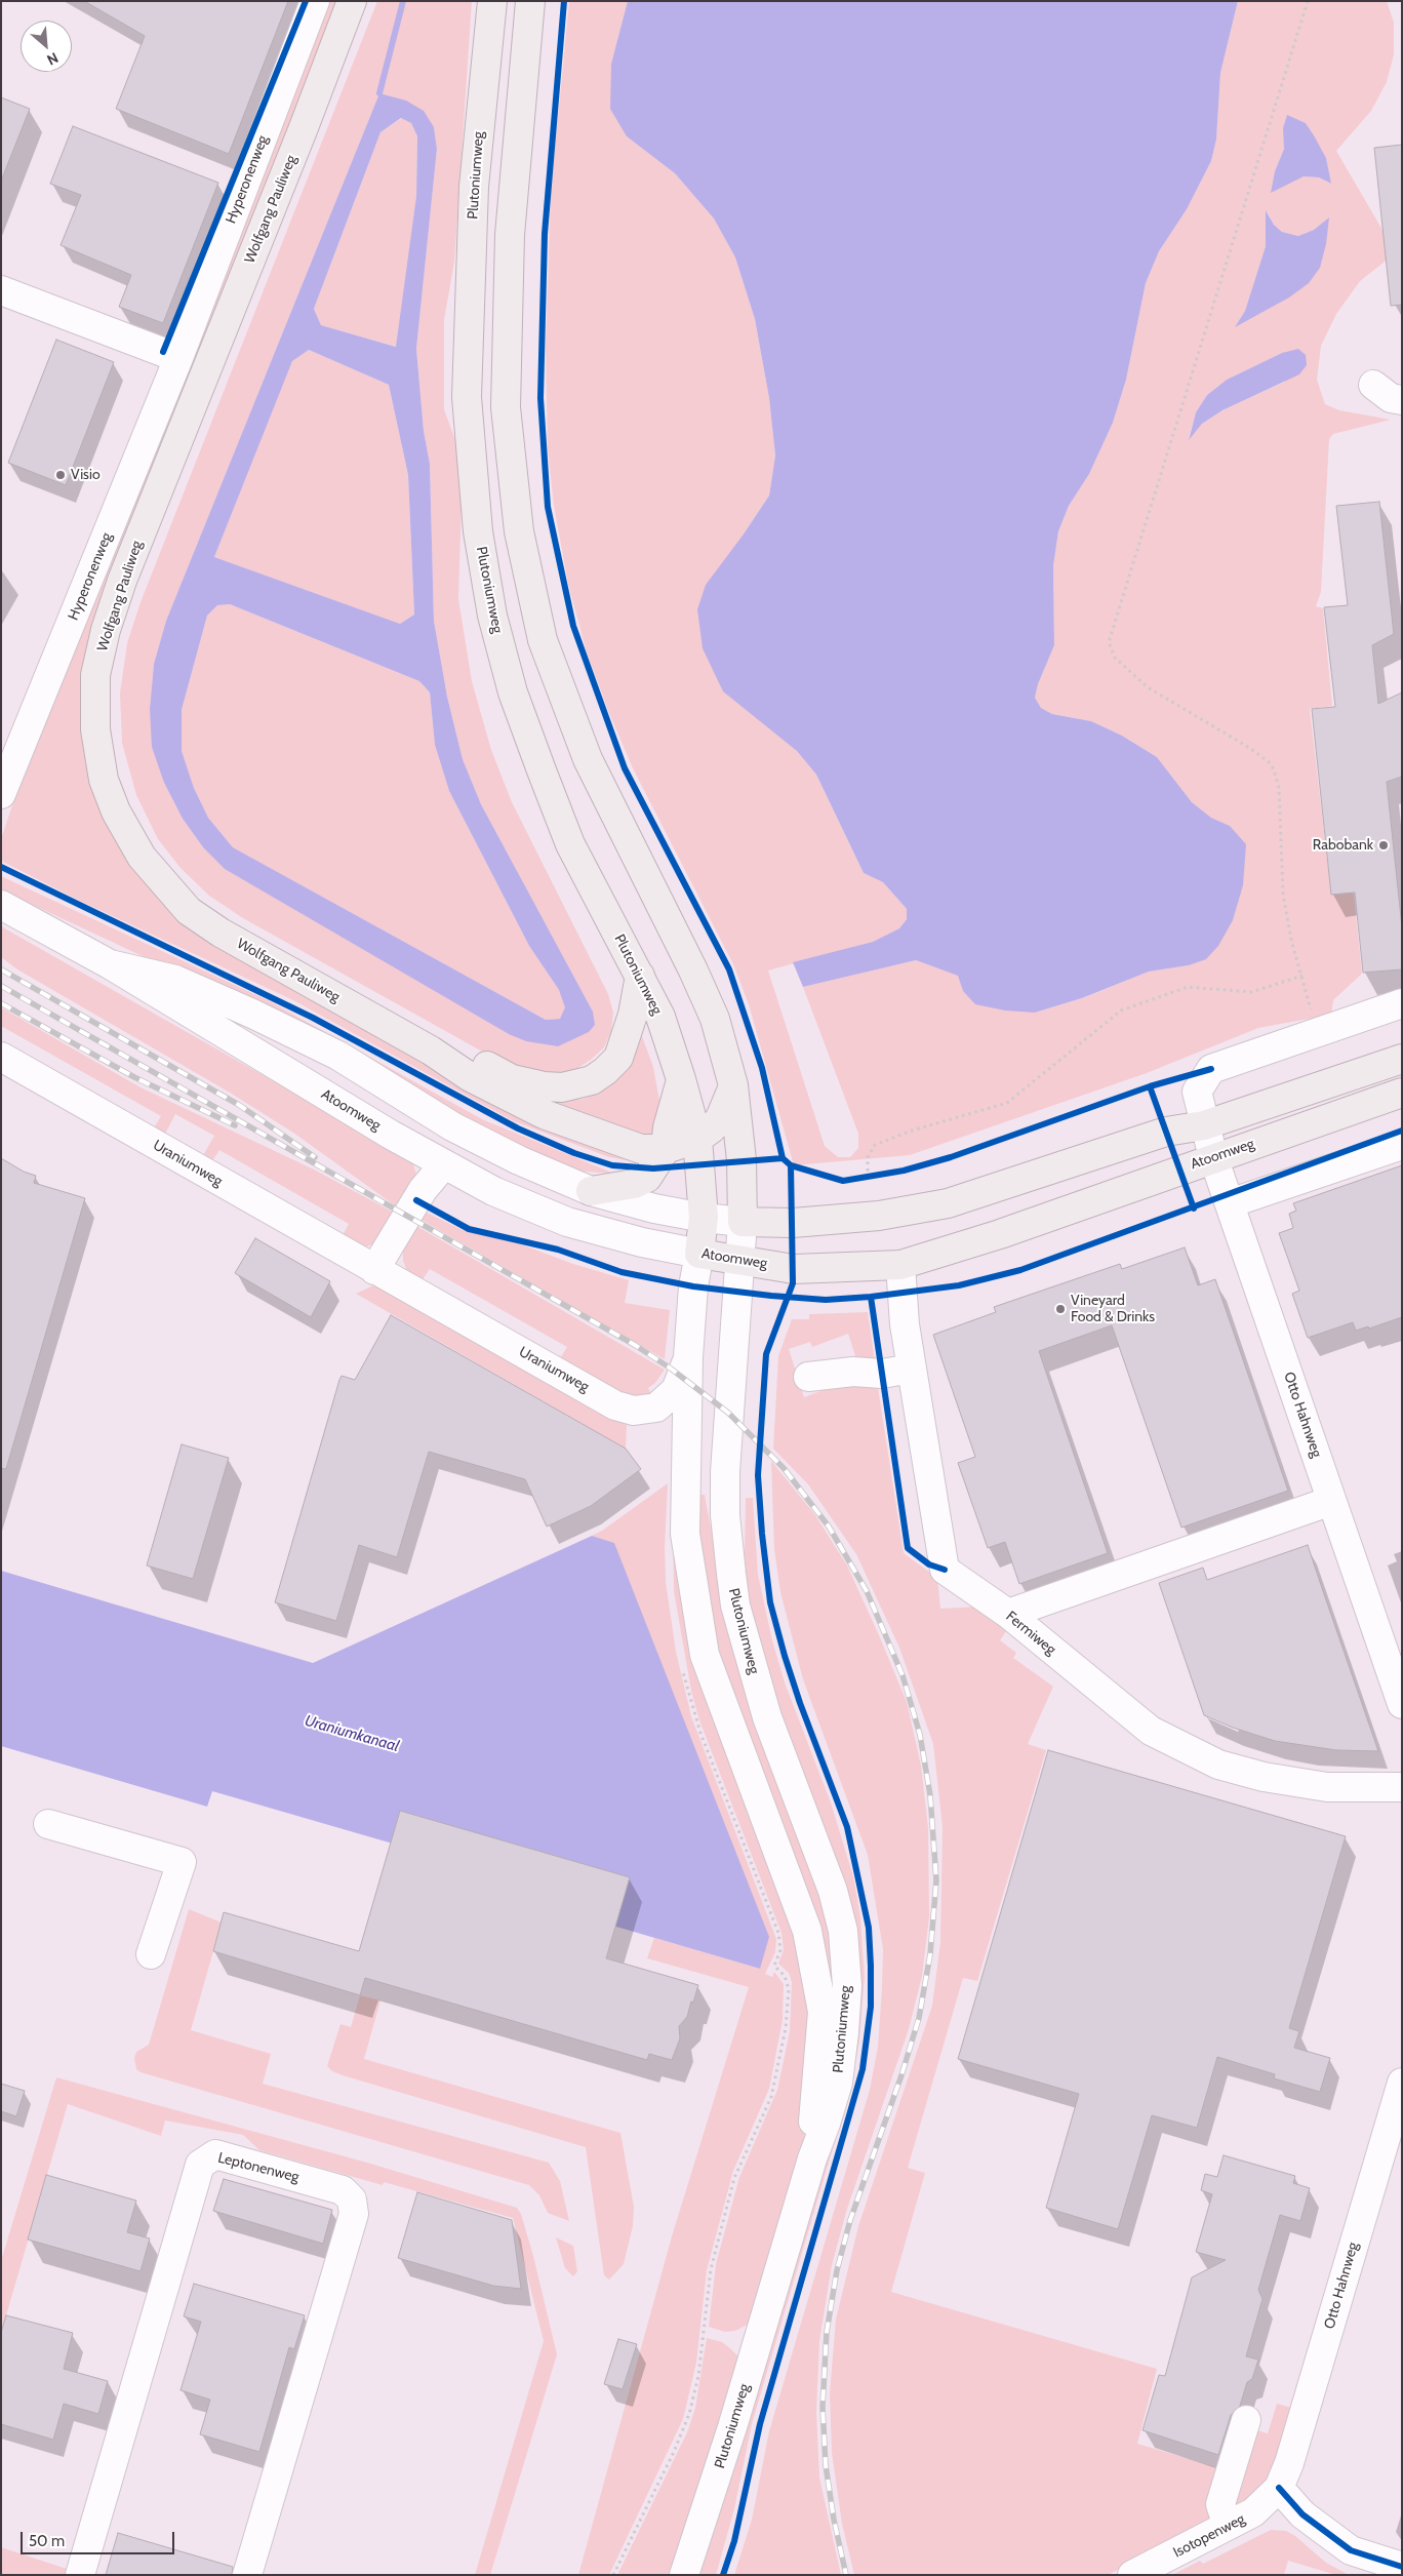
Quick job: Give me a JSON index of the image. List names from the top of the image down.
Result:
{
  "streets": {
    "main road": ["Plutoniumweg", "Wolfgang Pauliweg", "Atoomweg"],
    "street": [
      "Hyperonenweg",
      "Uraniumweg",
      "Otto Hahnweg",
      "Fermiweg",
      "Leptonenweg",
      "Isotopenweg"
    ]
  },
  "crossings": [
    ["Plutoniumweg", "Wolfgang Pauliweg"],
    ["Plutoniumweg", "Atoomweg"],
    ["Plutoniumweg", "Uraniumweg"],
    ["Atoomweg", "Otto Hahnweg"],
    ["Atoomweg", "Fermiweg"],
    ["Otto Hahnweg", "Isotopenweg"]
  ],
  "water": ["Uraniumkanaal"],
  "places": ["Visio", "Rabobank", "Vineyard Food & Drinks"],
  "scale_bar": "50 m",
  "north": "bottom right"
}
